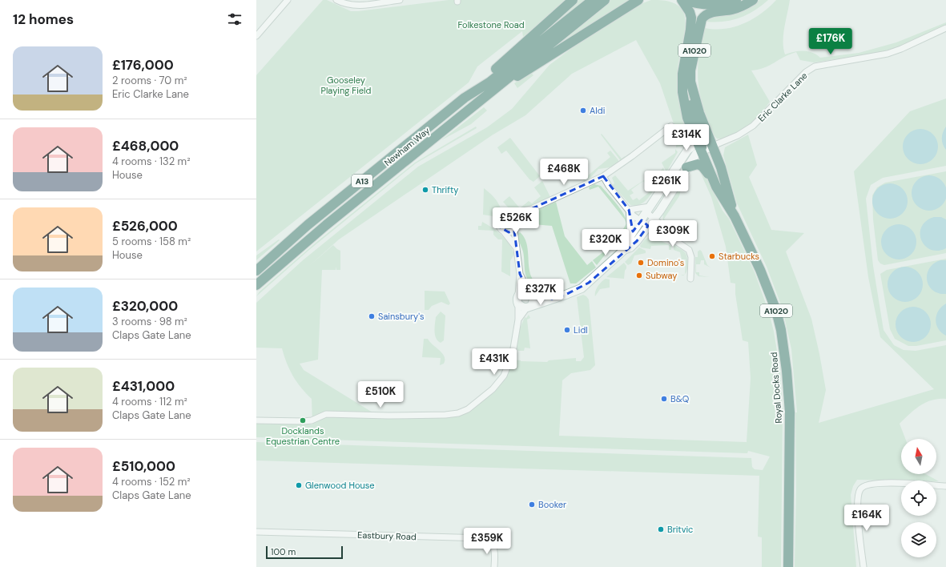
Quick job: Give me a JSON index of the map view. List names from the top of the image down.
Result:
{
  "streets": {
    "highway": [
      "A1020",
      "Newham Way",
      "A13",
      "Royal Docks Road"
    ],
    "street": ["Eric Clarke Lane", "Eastbury Road"]
  },
  "crossings": [
    ["A1020", "Royal Docks Road"],
    ["Eric Clarke Lane", "Royal Docks Road"],
    ["Newham Way", "A13"]
  ],
  "parks": ["Folkestone Road", "Gooseley Playing Field"],
  "places": [
    "Aldi",
    "Thrifty",
    "Starbucks",
    "Domino's",
    "Subway",
    "Sainsbury's",
    "Lidl",
    "B&Q",
    "Docklands Equestrian Centre",
    "Glenwood House",
    "Booker",
    "Britvic"
  ],
  "scale_bar": "100 m",
  "north": "top",
  "page": {
    "heading": "12 homes",
    "price": [
      "£176K",
      "£314K",
      "£468K",
      "£261K",
      "£526K",
      "£309K",
      "£320K",
      "£327K",
      "£431K",
      "£510K",
      "£164K",
      "£359K"
    ],
    "list": [
      {
        "name": "£176,000",
        "note": "2 rooms · 70 m² · Eric Clarke Lane"
      },
      {
        "name": "£468,000",
        "note": "4 rooms · 132 m² · House"
      },
      {
        "name": "£526,000",
        "note": "5 rooms · 158 m² · House"
      },
      {
        "name": "£320,000",
        "note": "3 rooms · 98 m² · Claps Gate Lane"
      },
      {
        "name": "£431,000",
        "note": "4 rooms · 112 m² · Claps Gate Lane"
      },
      {
        "name": "£510,000",
        "note": "4 rooms · 152 m² · Claps Gate Lane"
      }
    ],
    "scale": "100 m"
  }
}
